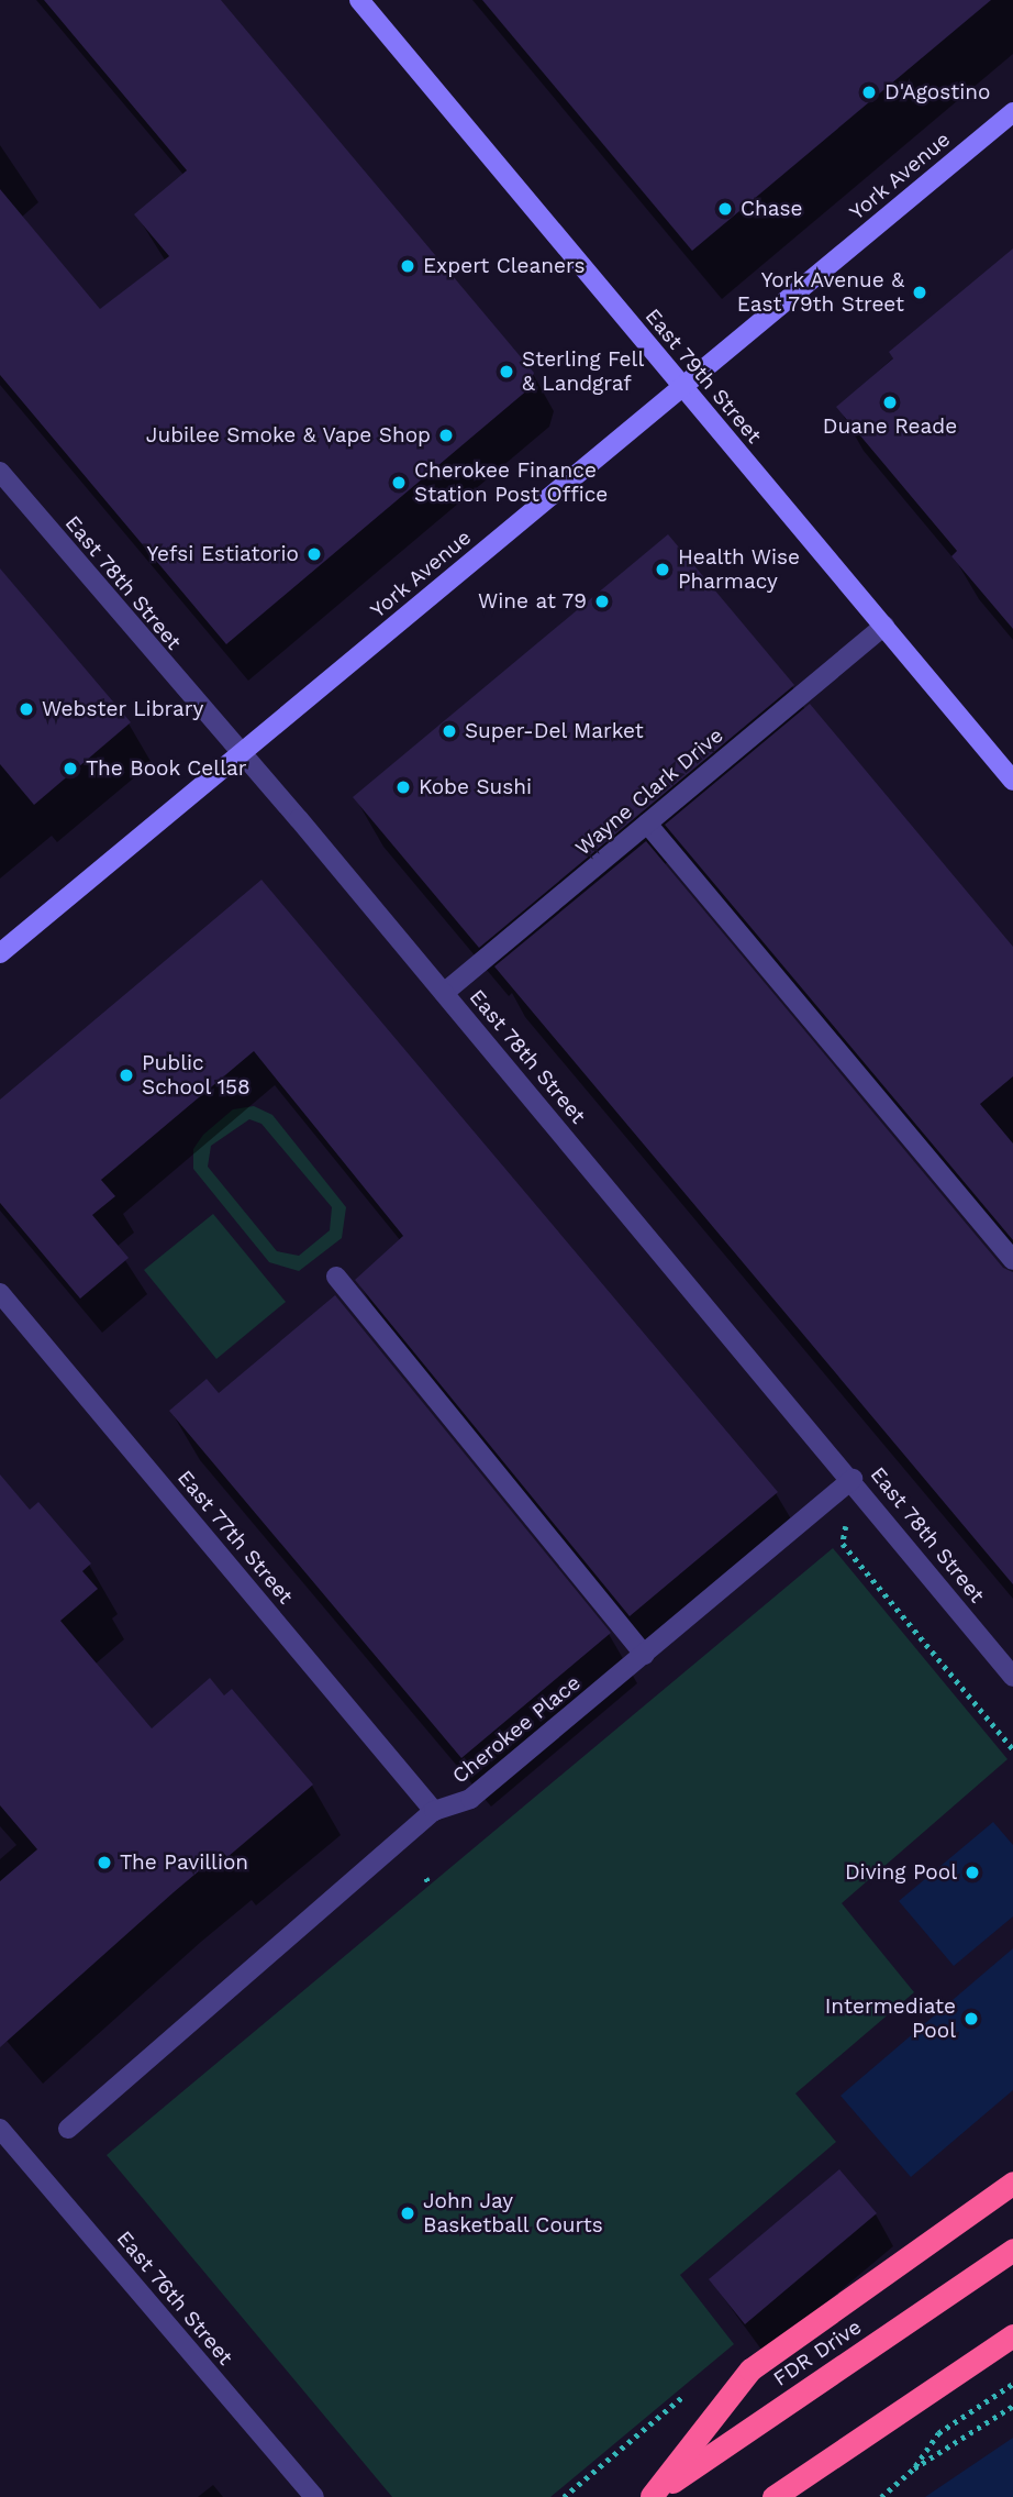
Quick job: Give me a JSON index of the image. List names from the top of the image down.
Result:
{
  "streets": {
    "highway": ["FDR Drive"],
    "main road": ["York Avenue", "East 79th Street"],
    "street": [
      "East 78th Street",
      "Wayne Clark Drive",
      "East 77th Street",
      "Cherokee Place",
      "East 76th Street"
    ]
  },
  "crossings": [
    ["York Avenue", "East 79th Street"],
    ["York Avenue", "East 78th Street"],
    ["East 79th Street", "Wayne Clark Drive"],
    ["East 78th Street", "Wayne Clark Drive"],
    ["East 78th Street", "Cherokee Place"],
    ["East 77th Street", "Cherokee Place"]
  ],
  "places": [
    "D'Agostino",
    "Chase",
    "Expert Cleaners",
    "York Avenue & East 79th Street",
    "Sterling Fell & Landgraf",
    "Duane Reade",
    "Jubilee Smoke & Vape Shop",
    "Cherokee Finance Station Post Office",
    "Yefsi Estiatorio",
    "Health Wise Pharmacy",
    "Wine at 79",
    "Webster Library",
    "Super-Del Market",
    "The Book Cellar",
    "Kobe Sushi",
    "Public School 158",
    "The Pavillion",
    "Diving Pool",
    "Intermediate Pool",
    "John Jay Basketball Courts"
  ]
}
